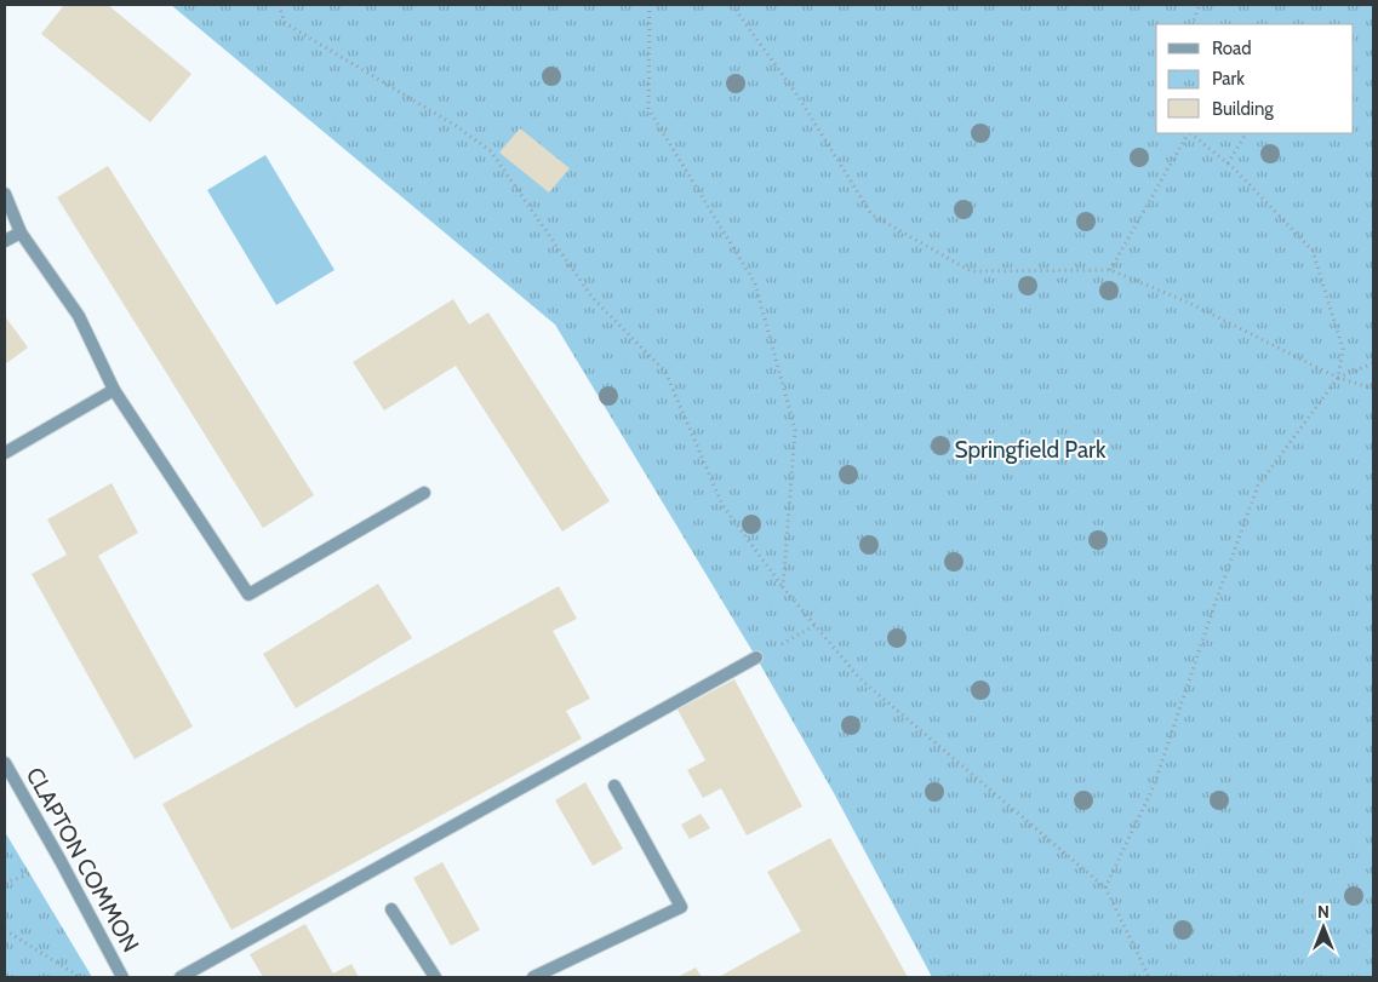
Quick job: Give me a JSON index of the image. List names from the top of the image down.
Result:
{
  "streets": {
    "street": ["CLAPTON COMMON"]
  },
  "parks": ["Springfield Park"],
  "legend": ["Road", "Park", "Building"],
  "north": "top"
}
